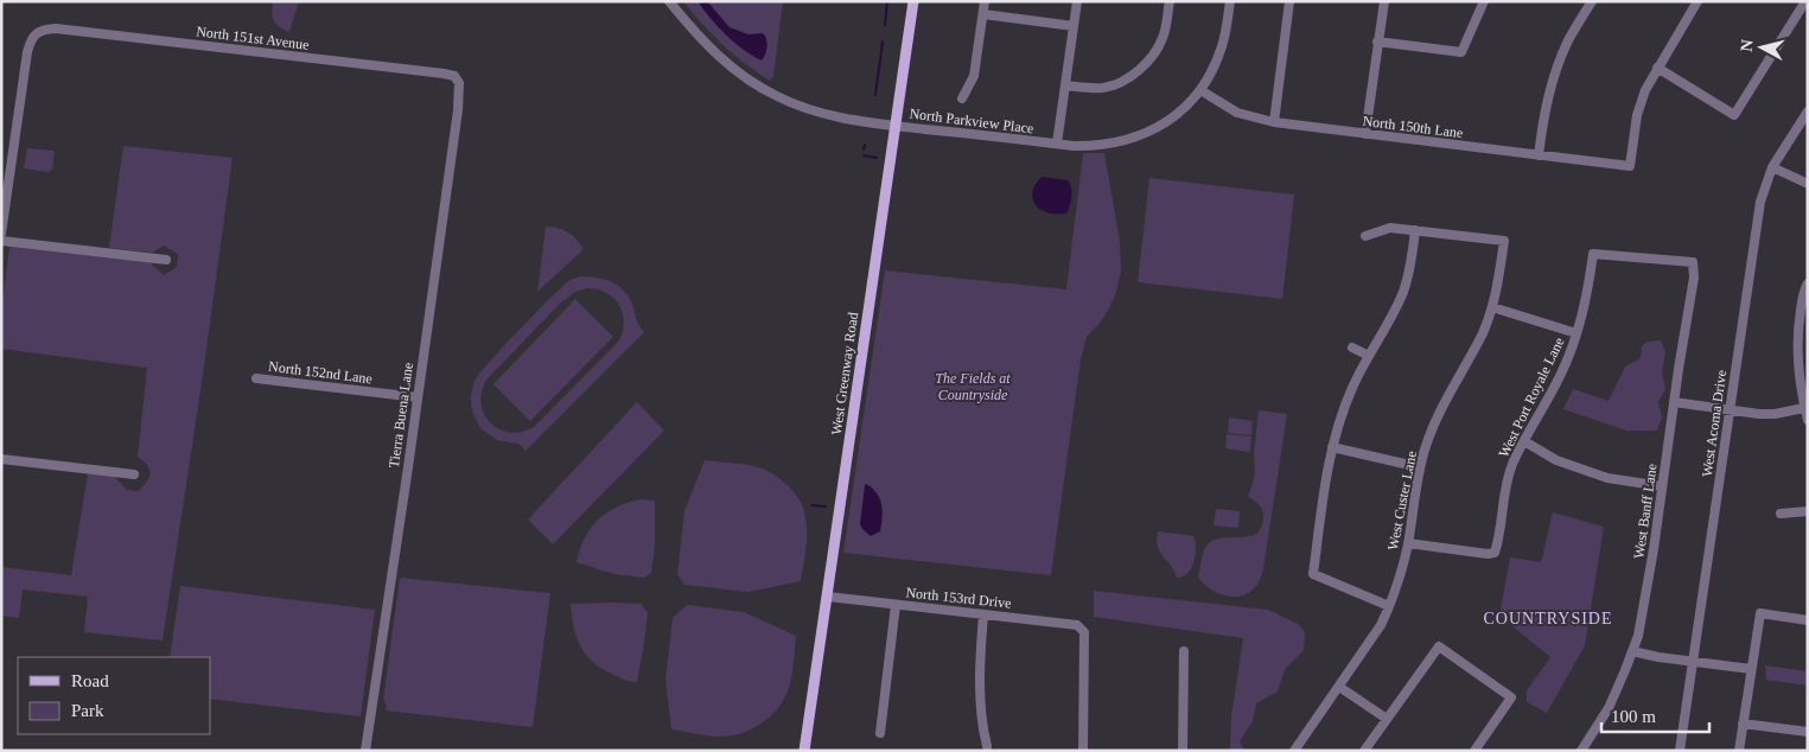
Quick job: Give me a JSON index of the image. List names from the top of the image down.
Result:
{
  "streets": {
    "main road": ["West Greenway Road"],
    "street": [
      "North 151st Avenue",
      "North Parkview Place",
      "North 150th Lane",
      "North 152nd Lane",
      "West Port Royale Lane",
      "Tierra Buena Lane",
      "West Acoma Drive",
      "West Custer Lane",
      "West Banff Lane",
      "North 153rd Drive"
    ]
  },
  "crossings": [
    ["North 151st Avenue", "Tierra Buena Lane"],
    ["North Parkview Place", "North 150th Lane"],
    ["North Parkview Place", "West Greenway Road"],
    ["North 152nd Lane", "Tierra Buena Lane"],
    ["West Greenway Road", "North 153rd Drive"],
    ["West Port Royale Lane", "West Custer Lane"],
    ["West Port Royale Lane", "West Banff Lane"]
  ],
  "districts": ["COUNTRYSIDE"],
  "parks": ["The Fields at Countryside"],
  "legend": ["Road", "Park"],
  "scale_bar": "100 m",
  "north": "left"
}
